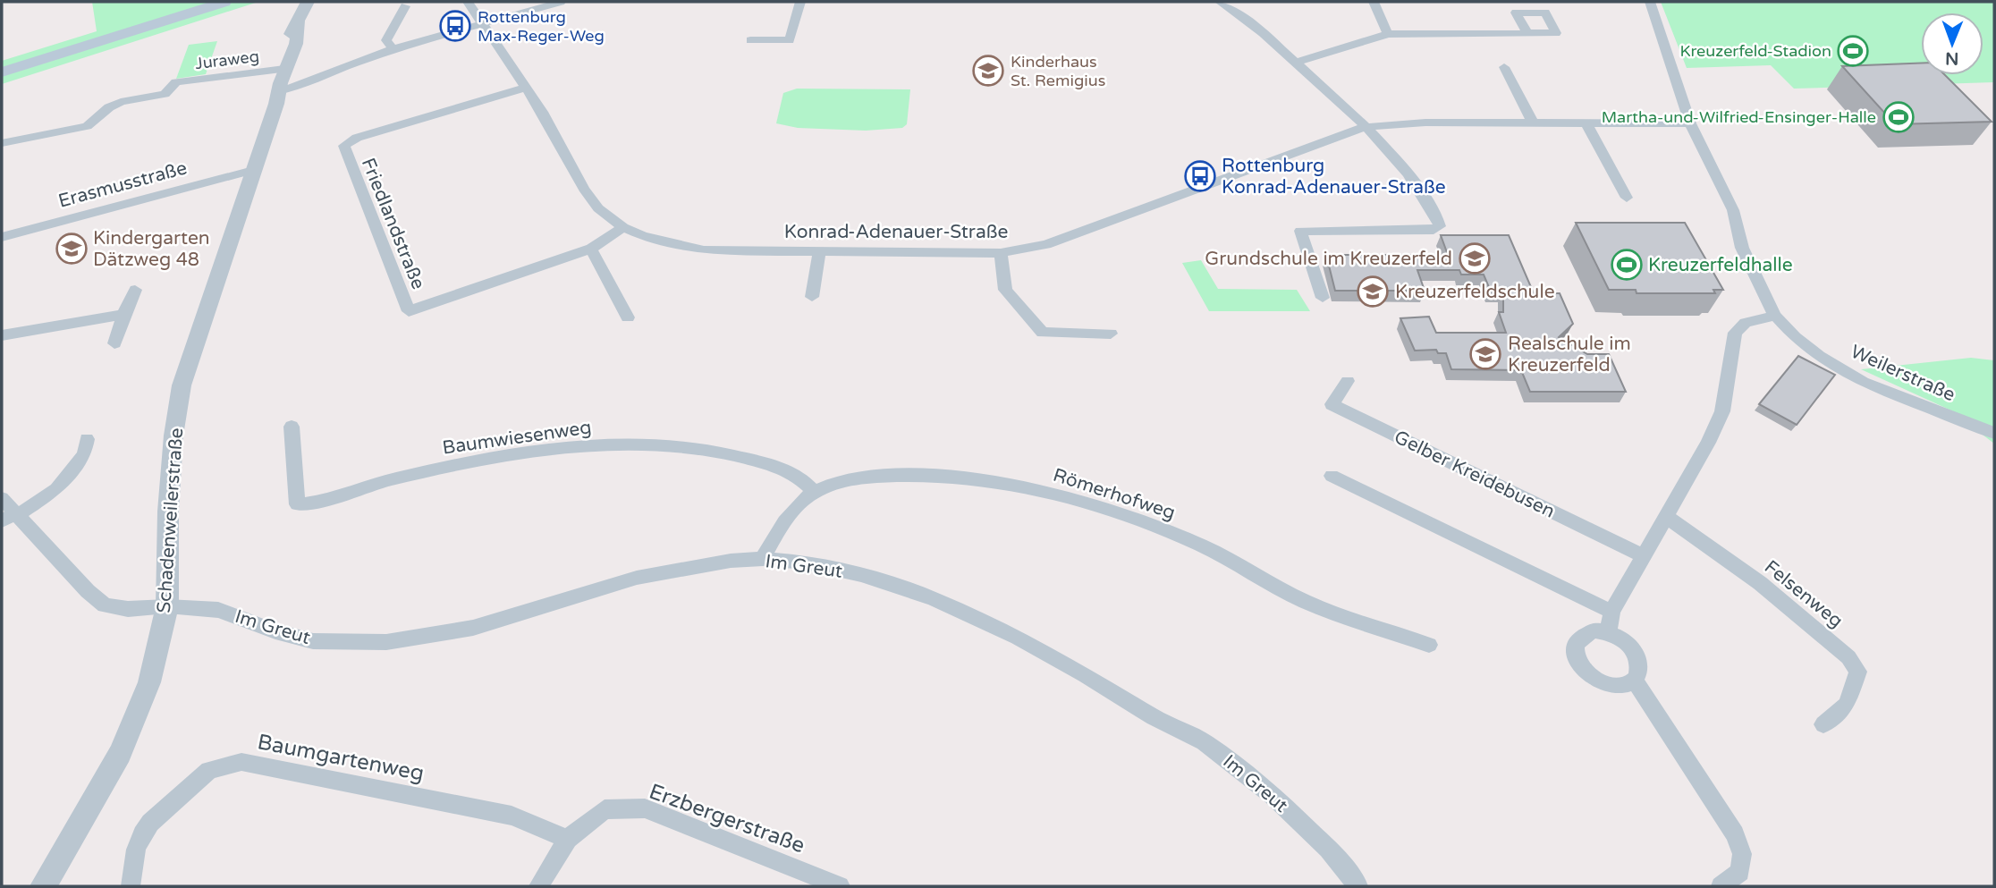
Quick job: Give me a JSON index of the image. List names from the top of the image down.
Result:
{
  "streets": {
    "street": [
      "Juraweg",
      "Erasmusstraße",
      "Friedlandstraße",
      "Konrad-Adenauer-Straße",
      "Weilerstraße",
      "Baumwiesenweg",
      "Gelber Kreidebusen",
      "Römerhofweg",
      "Schadenweilerstraße",
      "Im Greut",
      "Felsenweg",
      "Baumgartenweg",
      "Erzbergerstraße"
    ]
  },
  "crossings": [
    ["Juraweg", "Konrad-Adenauer-Straße"],
    ["Juraweg", "Schadenweilerstraße"],
    ["Erasmusstraße", "Schadenweilerstraße"],
    ["Friedlandstraße", "Konrad-Adenauer-Straße"],
    ["Konrad-Adenauer-Straße", "Weilerstraße"],
    ["Baumwiesenweg", "Römerhofweg"],
    ["Römerhofweg", "Im Greut"],
    ["Schadenweilerstraße", "Im Greut"],
    ["Baumgartenweg", "Erzbergerstraße"]
  ],
  "places": {
    "bus stop": ["Rottenburg Max-Reger-Weg", "Rottenburg Konrad-Adenauer-Straße"],
    "sports": ["Kreuzerfeld-Stadion", "Martha-und-Wilfried-Ensinger-Halle", "Kreuzerfeldhalle"],
    "school or university": [
      "Kinderhaus St. Remigius",
      "Kindergarten Dätzweg 48",
      "Grundschule im Kreuzerfeld",
      "Kreuzerfeldschule",
      "Realschule im Kreuzerfeld"
    ]
  },
  "north": "bottom"
}
